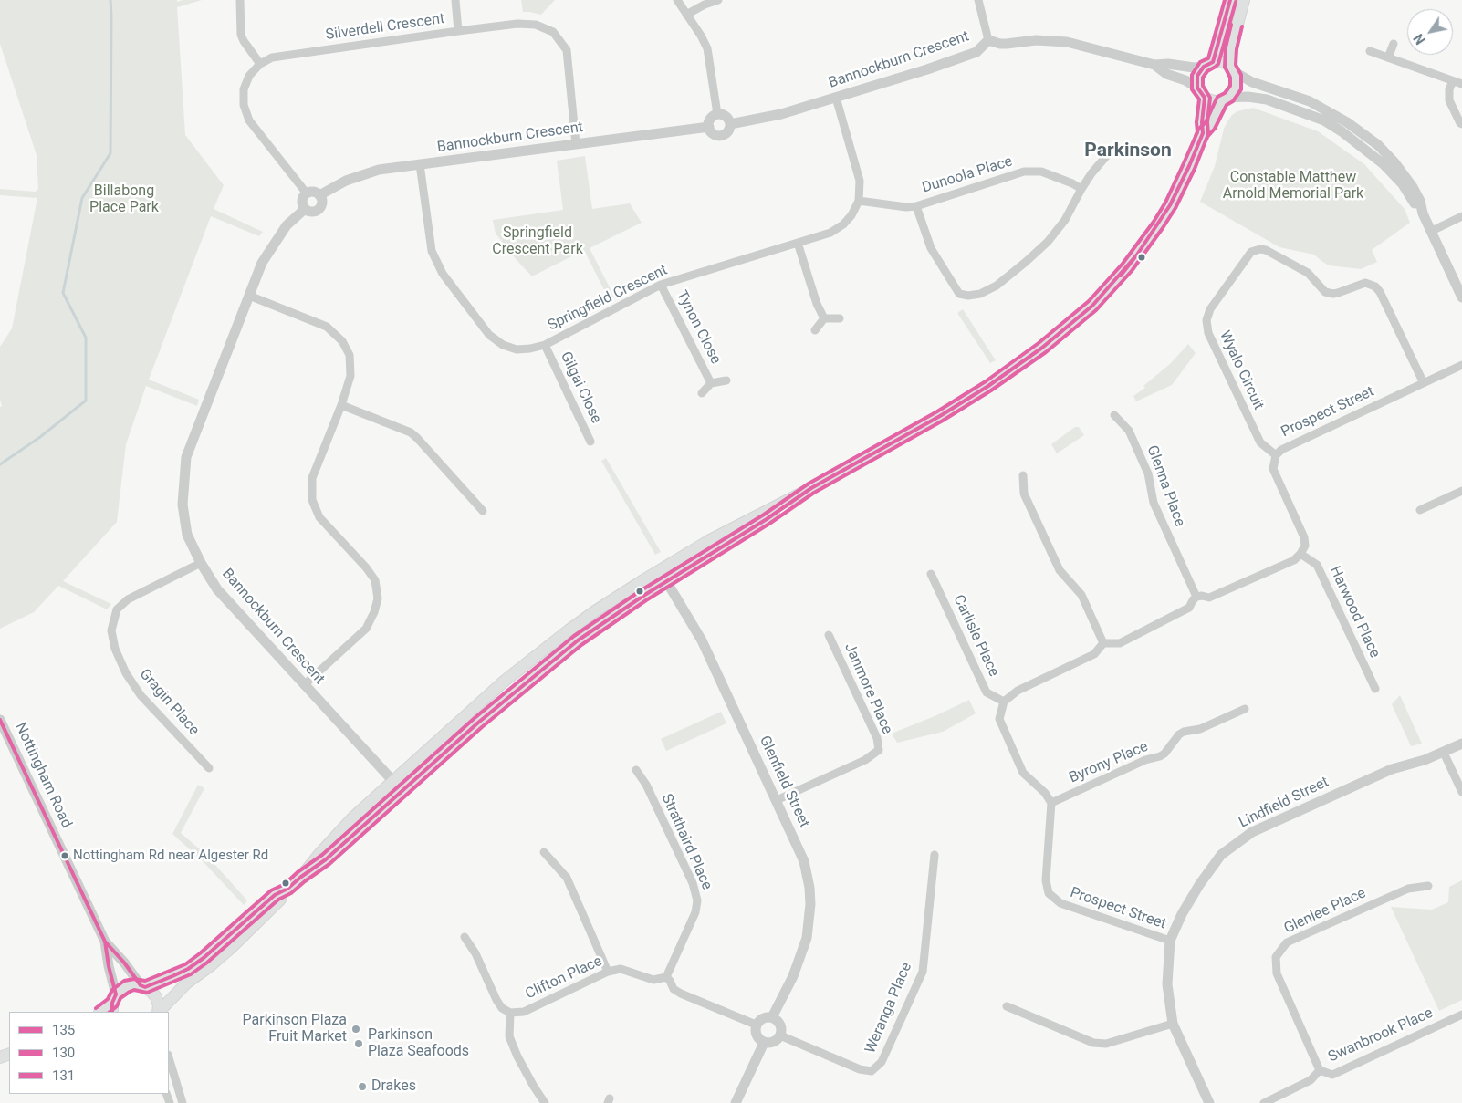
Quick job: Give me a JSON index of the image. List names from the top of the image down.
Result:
{
  "streets": {
    "street": [
      "Silverdell Crescent",
      "Bannockburn Crescent",
      "Dunoola Place",
      "Springfield Crescent",
      "Tynon Close",
      "Wyalo Circuit",
      "Gilgai Close",
      "Prospect Street",
      "Glenna Place",
      "Harwood Place",
      "Carlisle Place",
      "Janmore Place",
      "Gragin Place",
      "Byrony Place",
      "Nottingham Road",
      "Glenfield Street",
      "Lindfield Street",
      "Strathaird Place",
      "Glenlee Place",
      "Clifton Place",
      "Weranga Place",
      "Swanbrook Place"
    ]
  },
  "crossings": [
    ["Silverdell Crescent", "Bannockburn Crescent"],
    ["Bannockburn Crescent", "Springfield Crescent"],
    ["Bannockburn Crescent", "Gragin Place"],
    ["Dunoola Place", "Springfield Crescent"],
    ["Springfield Crescent", "Tynon Close"],
    ["Springfield Crescent", "Gilgai Close"],
    ["Wyalo Circuit", "Prospect Street"],
    ["Prospect Street", "Harwood Place"],
    ["Prospect Street", "Byrony Place"],
    ["Prospect Street", "Lindfield Street"],
    ["Janmore Place", "Glenfield Street"],
    ["Glenfield Street", "Weranga Place"],
    ["Strathaird Place", "Clifton Place"],
    ["Glenlee Place", "Swanbrook Place"]
  ],
  "districts": ["Parkinson"],
  "parks": ["Constable Matthew Arnold Memorial Park", "Billabong Place Park", "Springfield Crescent Park"],
  "places": [
    "Nottingham Rd near Algester Rd",
    "Parkinson Plaza Fruit Market",
    "Parkinson Plaza Seafoods",
    "Drakes"
  ],
  "lines": ["transit line 135", "transit line 131", "transit line 130"],
  "legend": ["135", "130", "131"],
  "north": "bottom left"
}
